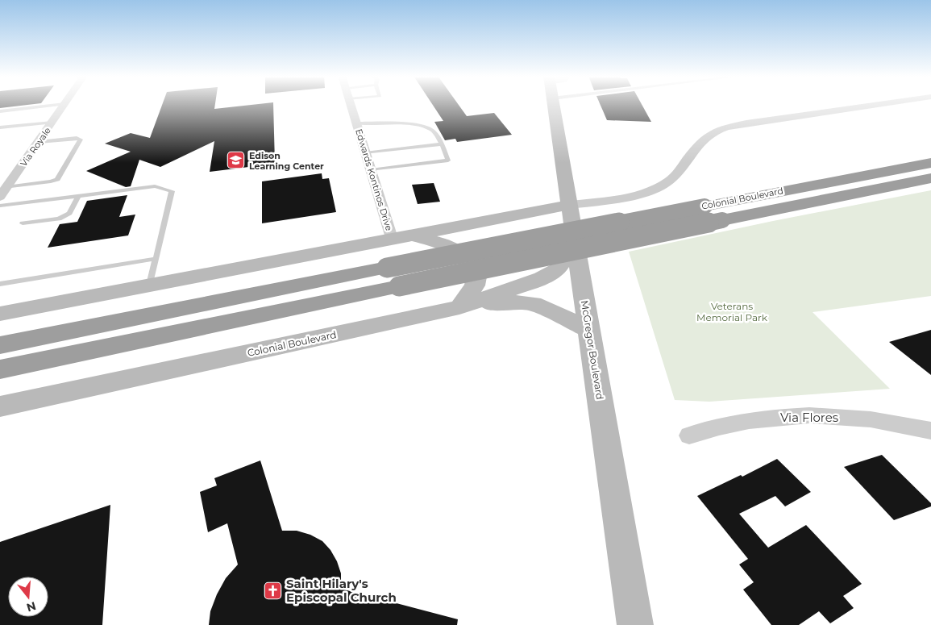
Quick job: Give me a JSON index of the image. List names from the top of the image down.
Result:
{
  "streets": {
    "highway": ["Colonial Boulevard"],
    "main road": ["McGregor Boulevard"],
    "street": ["Via Royale", "Edwards Kontinos Drive", "Via Flores"]
  },
  "crossings": [
    ["Colonial Boulevard", "McGregor Boulevard"]
  ],
  "parks": ["Veterans Memorial Park"],
  "places": {
    "school or university": ["Edison Learning Center"],
    "church": ["Saint Hilary's Episcopal Church"]
  },
  "north": "bottom"
}
